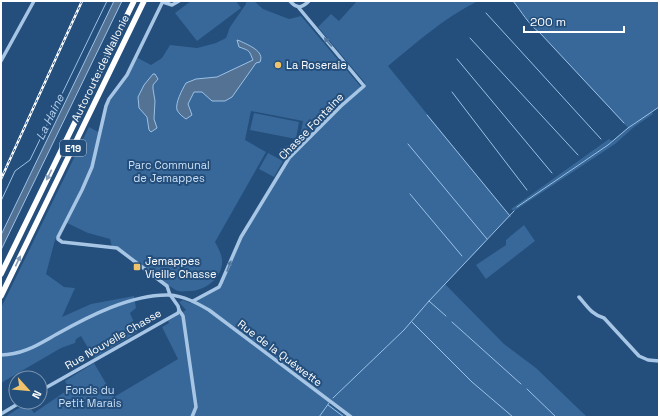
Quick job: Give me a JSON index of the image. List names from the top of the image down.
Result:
{
  "streets": {
    "highway": ["Autoroute de Wallonie", "E19"],
    "street": ["Chasse Fontaine", "Rue Nouvelle Chasse", "Rue de la Quéwette"]
  },
  "crossings": [
    ["Chasse Fontaine", "Rue de la Quéwette"]
  ],
  "one_way": ["Chasse Fontaine"],
  "water": ["La Haine"],
  "parks": ["Parc Communal de Jemappes", "Fonds du Petit Marais"],
  "places": {
    "other": ["La Roseraie"],
    "transit": ["Jemappes Vieille Chasse"]
  },
  "scale_bar": "200 m",
  "north": "bottom right"
}
